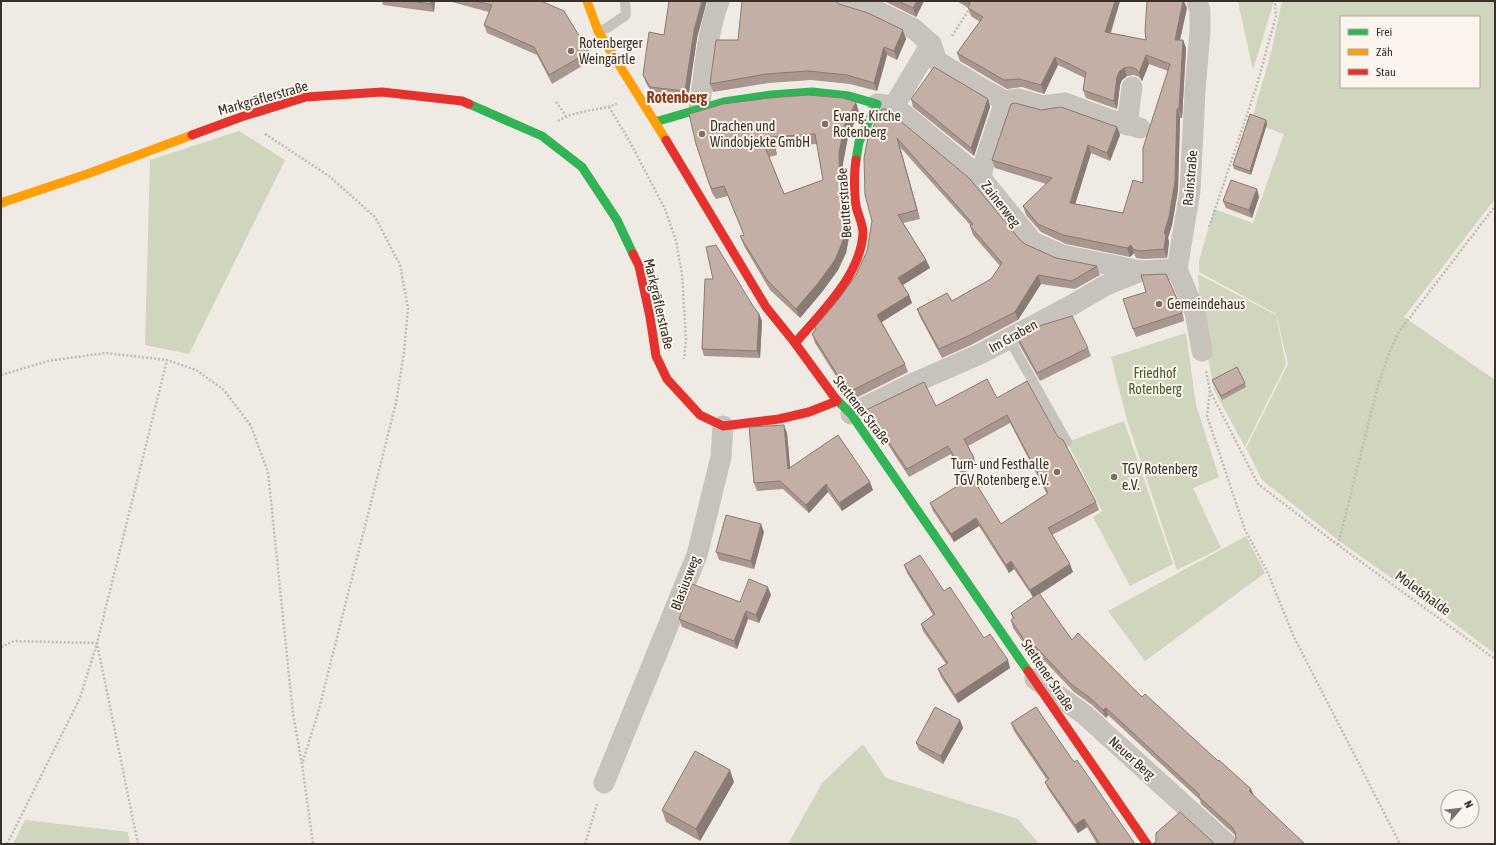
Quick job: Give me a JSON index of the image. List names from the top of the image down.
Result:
{
  "streets": {
    "street": [
      "Markgräflerstraße",
      "Rainstraße",
      "Beutterstraße",
      "Zainerweg",
      "Im Graben",
      "Stettener Straße",
      "Blasiusweg",
      "Neuer Berg"
    ],
    "path": ["Moletshalde"]
  },
  "crossings": [
    ["Markgräflerstraße", "Blasiusweg"],
    ["Rainstraße", "Im Graben"],
    ["Beutterstraße", "Zainerweg"],
    ["Beutterstraße", "Stettener Straße"],
    ["Zainerweg", "Im Graben"],
    ["Im Graben", "Stettener Straße"],
    ["Stettener Straße", "Neuer Berg"]
  ],
  "districts": ["Rotenberg"],
  "parks": ["Friedhof Rotenberg"],
  "places": [
    "Rotenberger Weingärtle",
    "Evang. Kirche Rotenberg",
    "Drachen und Windobjekte GmbH",
    "Gemeindehaus",
    "Turn- und Festhalle TGV Rotenberg e.V.",
    "TGV Rotenberg e.V."
  ],
  "legend": ["Frei", "Zäh", "Stau"],
  "north": "top right"
}
